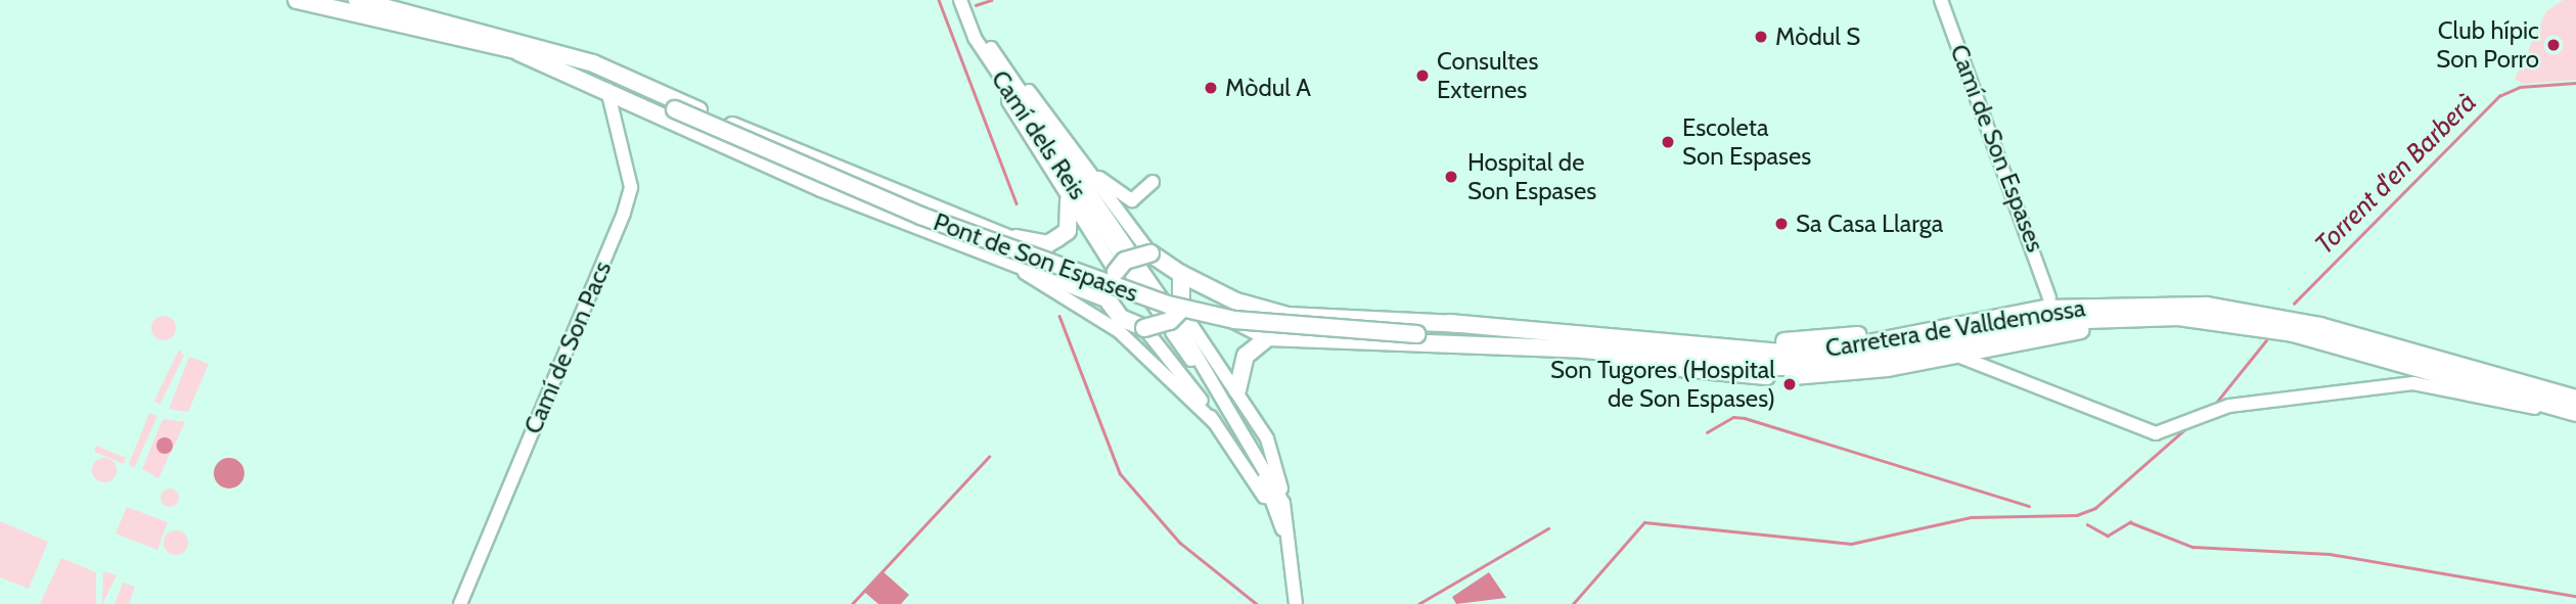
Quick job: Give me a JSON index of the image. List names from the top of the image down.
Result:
{
  "streets": {
    "main road": ["Pont de Son Espases", "Carretera de Valldemossa"],
    "street": ["Camí dels Reis", "Camí de Son Espases", "Camí de Son Pacs"]
  },
  "crossings": [
    ["Pont de Son Espases", "Carretera de Valldemossa"]
  ],
  "water": ["Torrent d'en Barberà"],
  "places": [
    "Mòdul S",
    "Club hípic Son Porro",
    "Consultes Externes",
    "Mòdul A",
    "Escoleta Son Espases",
    "Hospital de Son Espases",
    "Sa Casa Llarga",
    "Son Tugores (Hospital de Son Espases)"
  ]
}
